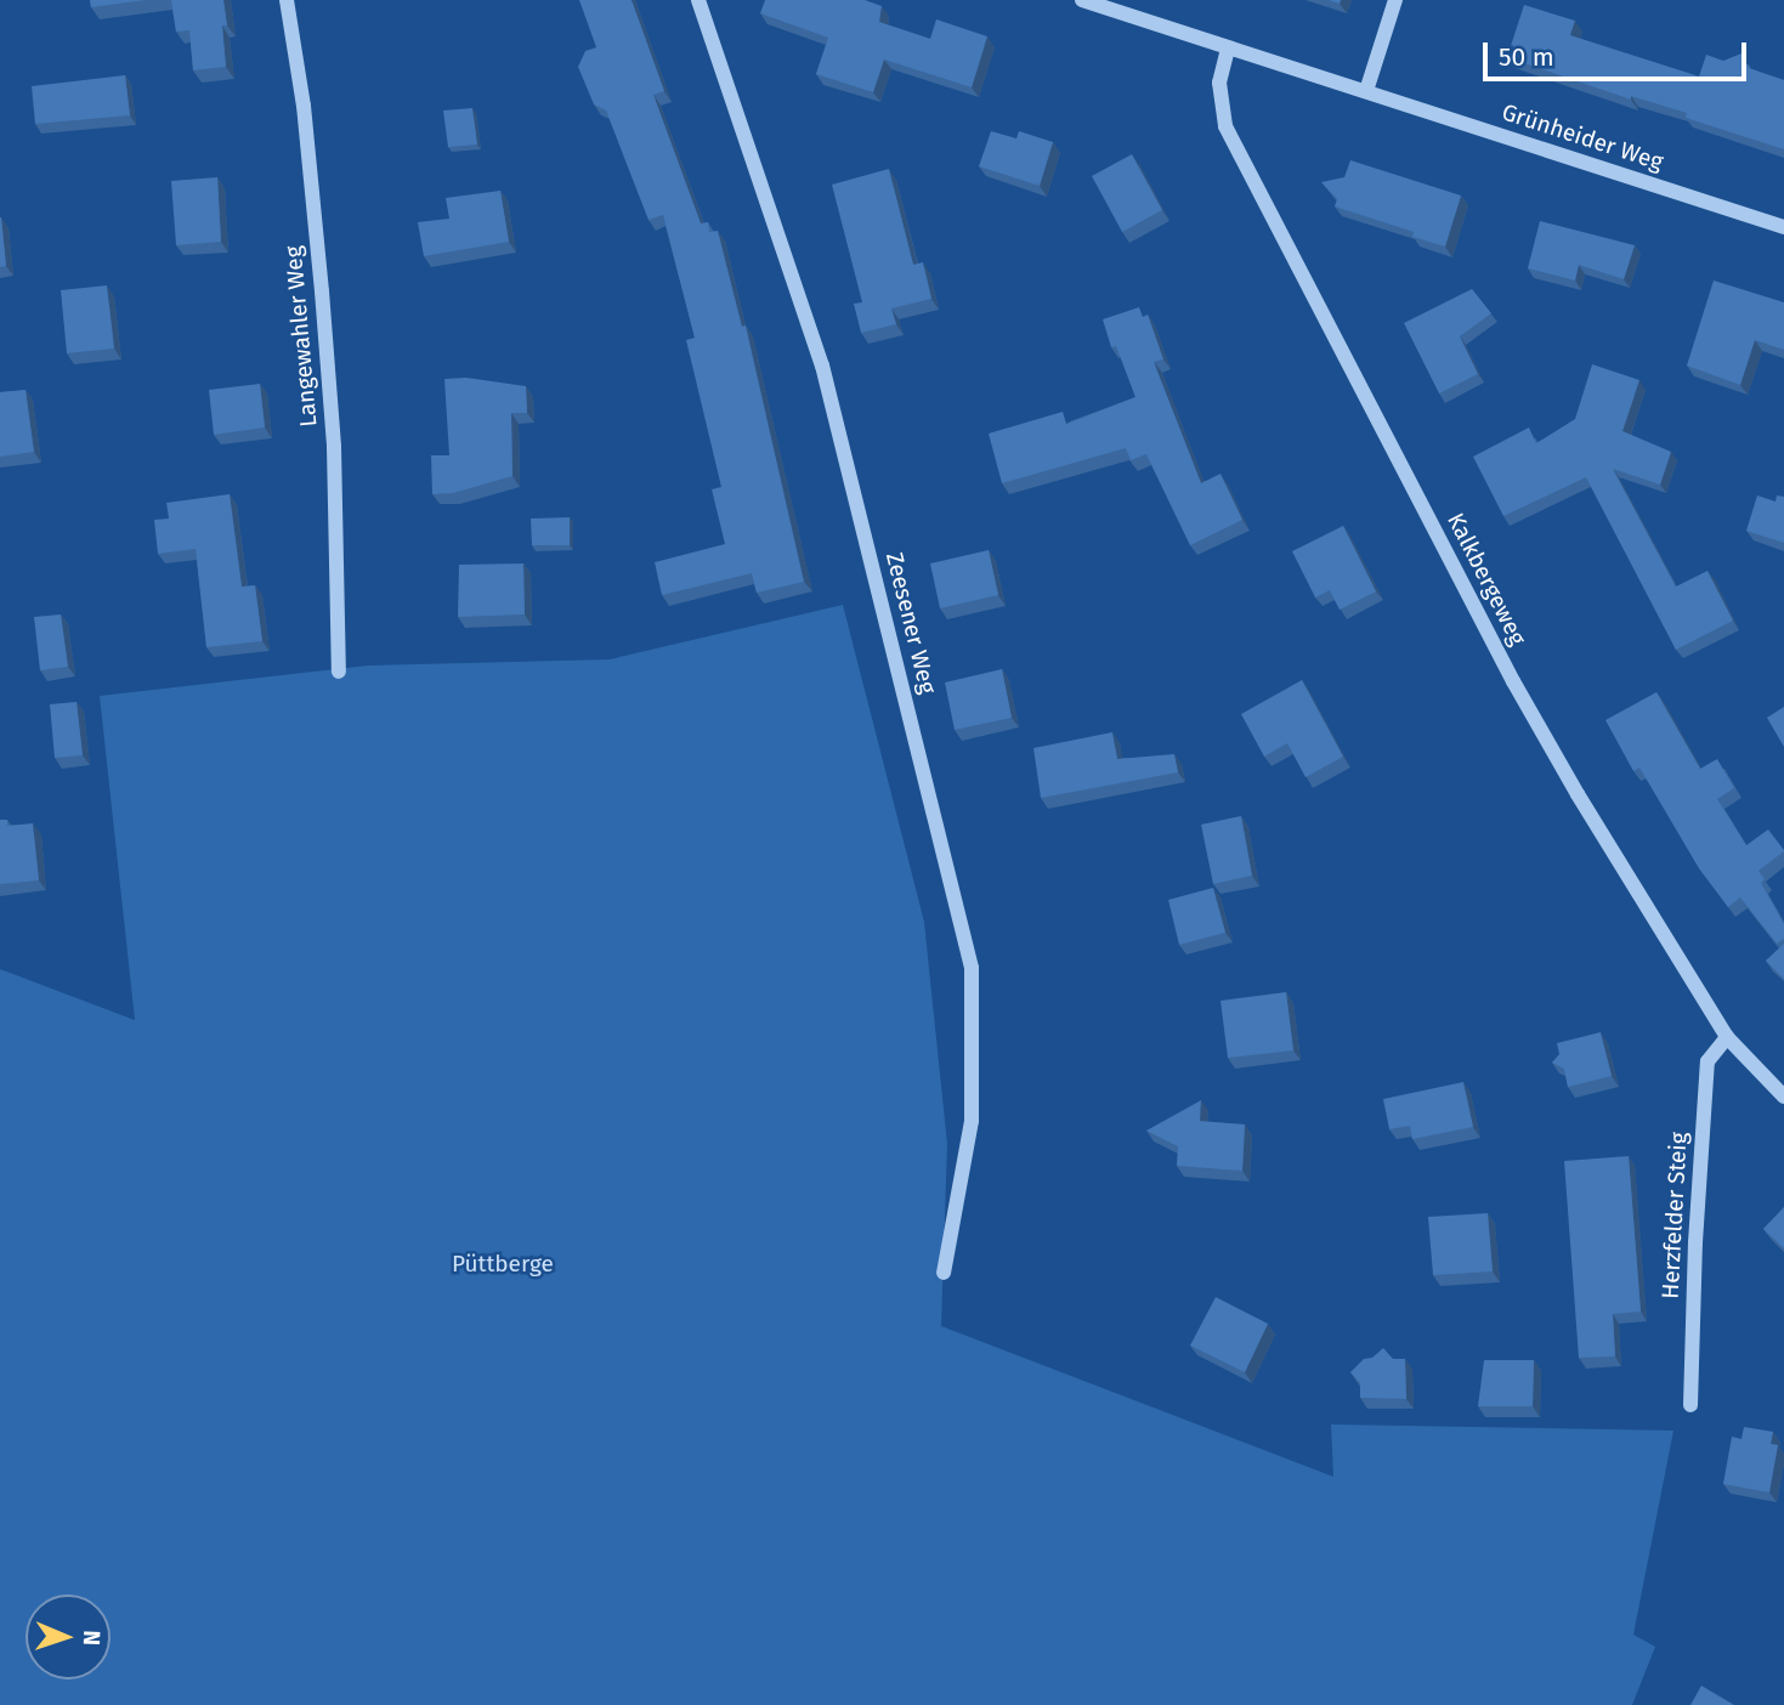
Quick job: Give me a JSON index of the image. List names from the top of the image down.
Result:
{
  "streets": {
    "street": [
      "Grünheider Weg",
      "Langewahler Weg",
      "Kalkbergeweg",
      "Zeesener Weg",
      "Herzfelder Steig"
    ]
  },
  "crossings": [
    ["Grünheider Weg", "Kalkbergeweg"],
    ["Kalkbergeweg", "Herzfelder Steig"]
  ],
  "parks": ["Püttberge"],
  "scale_bar": "50 m",
  "north": "right"
}
